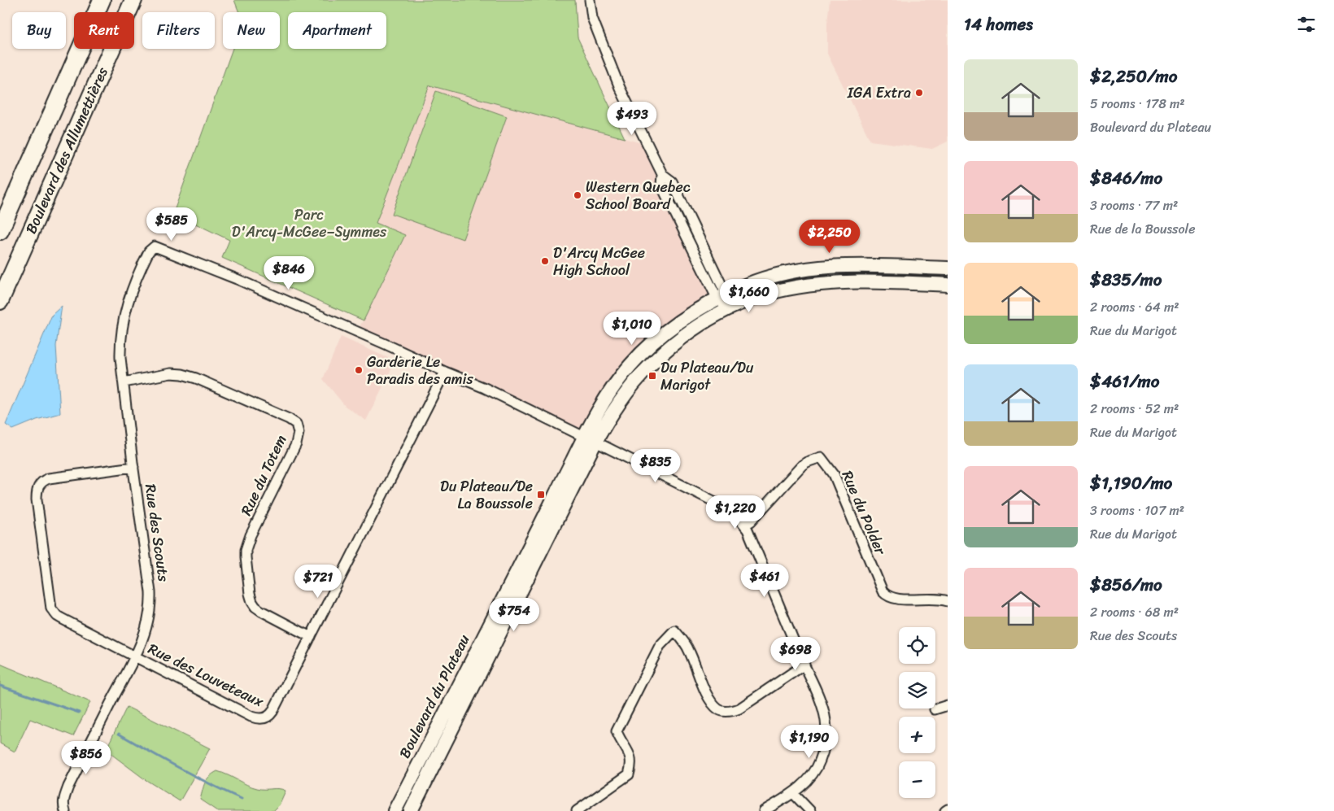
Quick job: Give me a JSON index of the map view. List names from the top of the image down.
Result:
{
  "streets": {
    "highway": ["Boulevard des Allumettières"],
    "main road": ["Boulevard du Plateau"],
    "street": [
      "Rue du Totem",
      "Rue du Polder",
      "Rue des Scouts",
      "Rue des Louveteaux"
    ]
  },
  "crossings": [
    ["Rue du Totem", "Rue des Scouts"],
    ["Rue du Totem", "Rue des Louveteaux"],
    ["Rue des Scouts", "Rue des Louveteaux"]
  ],
  "parks": ["Parc D'Arcy-McGee–Symmes"],
  "places": {
    "other": [
      "IGA Extra",
      "Western Quebec School Board",
      "D'Arcy McGee High School",
      "Garderie Le Paradis des amis"
    ],
    "transit": ["Du Plateau/Du Marigot", "Du Plateau/De La Boussole"]
  },
  "page": {
    "heading": "14 homes",
    "chip": [
      "Buy",
      "Rent",
      "Filters",
      "New",
      "Apartment"
    ],
    "list": [
      {
        "name": "$2,250/mo",
        "note": "5 rooms · 178 m² · Boulevard du Plateau"
      },
      {
        "name": "$846/mo",
        "note": "3 rooms · 77 m² · Rue de la Boussole"
      },
      {
        "name": "$835/mo",
        "note": "2 rooms · 64 m² · Rue du Marigot"
      },
      {
        "name": "$461/mo",
        "note": "2 rooms · 52 m² · Rue du Marigot"
      },
      {
        "name": "$1,190/mo",
        "note": "3 rooms · 107 m² · Rue du Marigot"
      },
      {
        "name": "$856/mo",
        "note": "2 rooms · 68 m² · Rue des Scouts"
      }
    ],
    "price": [
      "$493",
      "$585",
      "$2,250",
      "$846",
      "$1,660",
      "$1,010",
      "$835",
      "$1,220",
      "$461",
      "$721",
      "$754",
      "$698",
      "$1,190",
      "$856"
    ],
    "map_buttons": ["+", "−"]
  }
}
